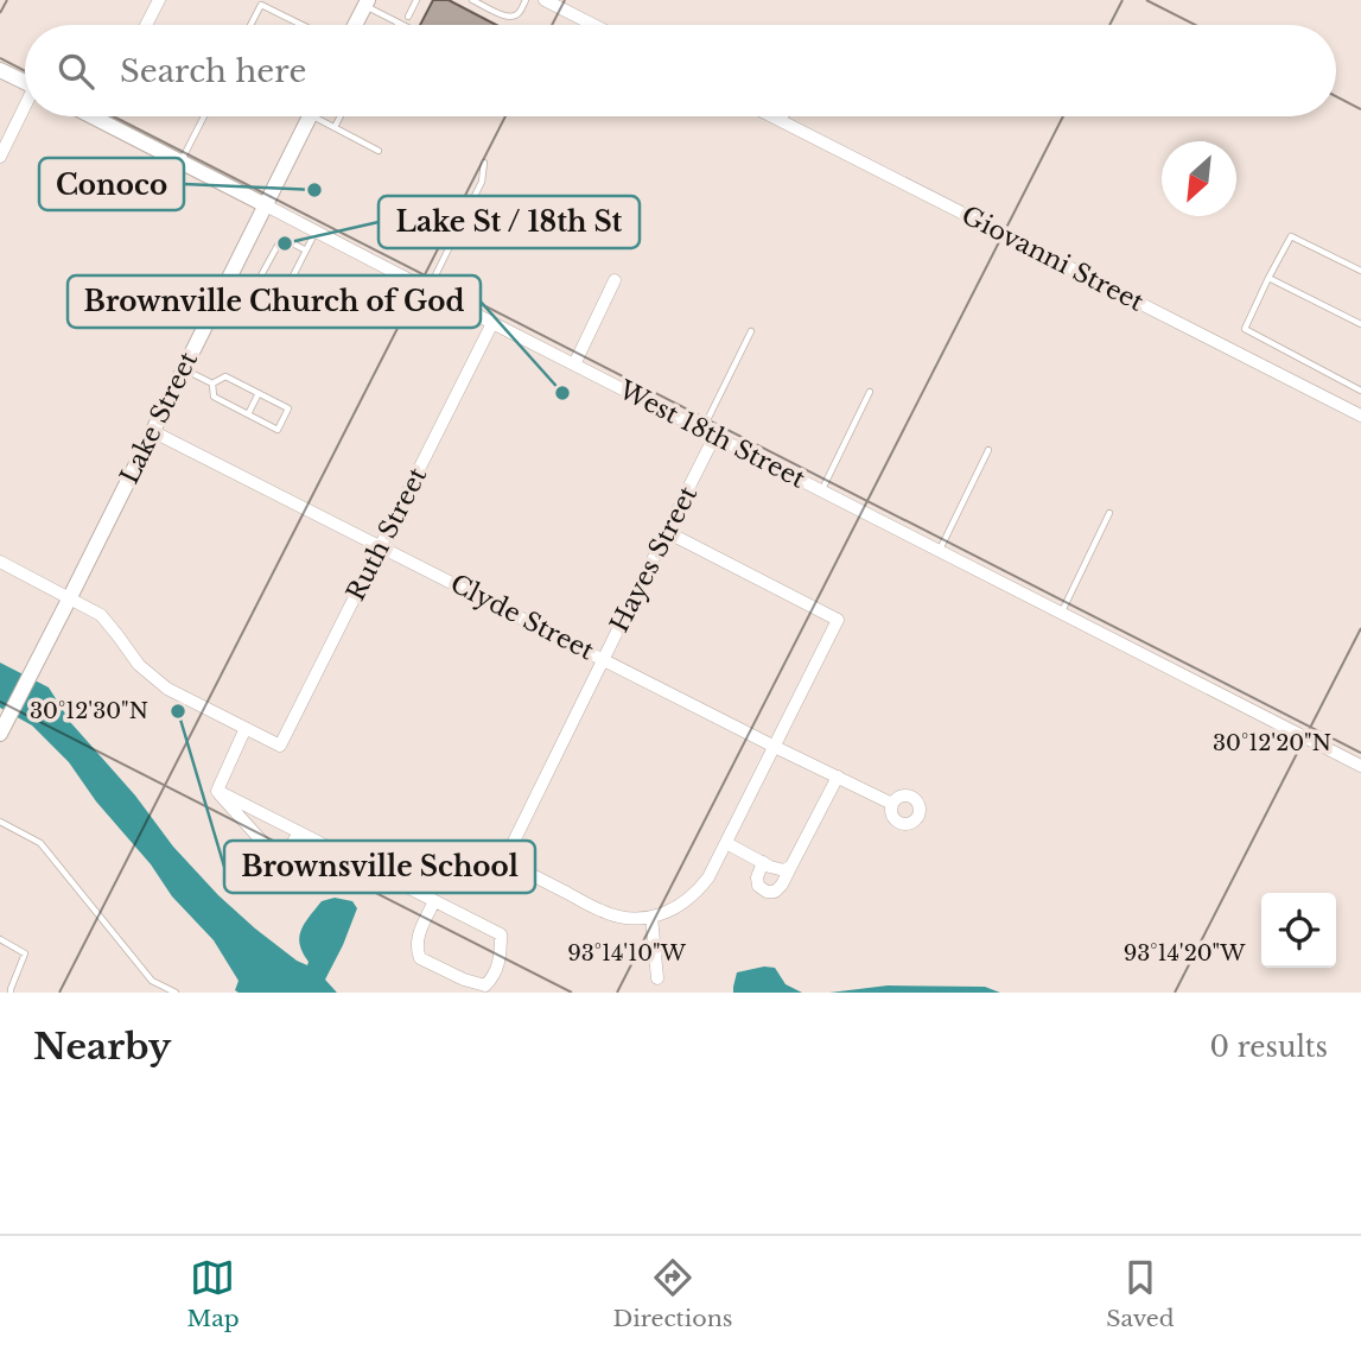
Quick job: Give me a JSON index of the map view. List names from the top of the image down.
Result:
{
  "streets": {
    "street": [
      "Giovanni Street",
      "Lake Street",
      "West 18th Street",
      "Ruth Street",
      "Hayes Street",
      "Clyde Street"
    ]
  },
  "crossings": [
    ["Lake Street", "West 18th Street"],
    ["Lake Street", "Clyde Street"],
    ["West 18th Street", "Ruth Street"],
    ["West 18th Street", "Hayes Street"],
    ["Ruth Street", "Clyde Street"],
    ["Hayes Street", "Clyde Street"]
  ],
  "places": [
    "Conoco",
    "Lake St / 18th St",
    "Brownville Church of God",
    "Brownsville School"
  ],
  "north": "bottom left",
  "page": {
    "search": "Search here",
    "heading": ["Nearby", "0 results"],
    "nav": ["Map", "Directions", "Saved"]
  },
  "coordinates": [
    "30°12'30\"N",
    "30°12'20\"N",
    "93°14'10\"W",
    "93°14'20\"W"
  ]
}
